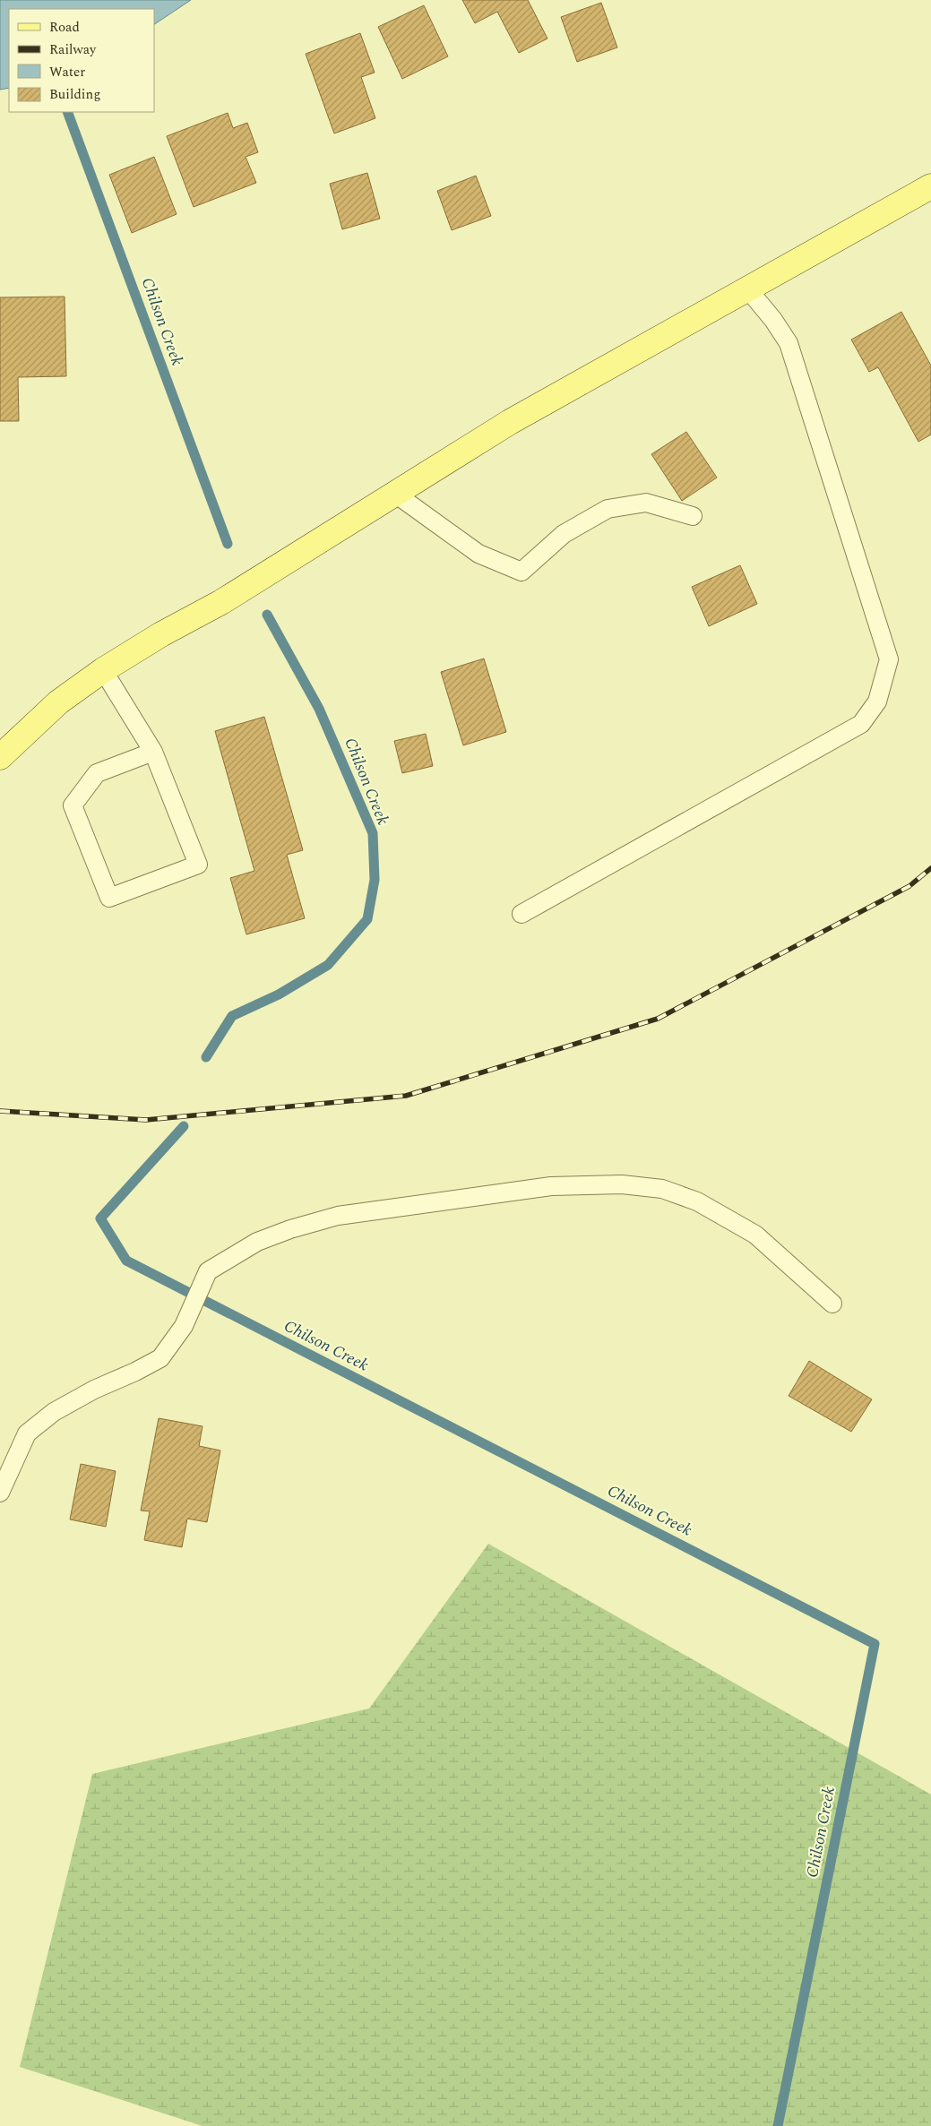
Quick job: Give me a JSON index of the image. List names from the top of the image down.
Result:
{
  "water": ["Chilson Creek"],
  "legend": [
    "Road",
    "Railway",
    "Water",
    "Building"
  ]
}
